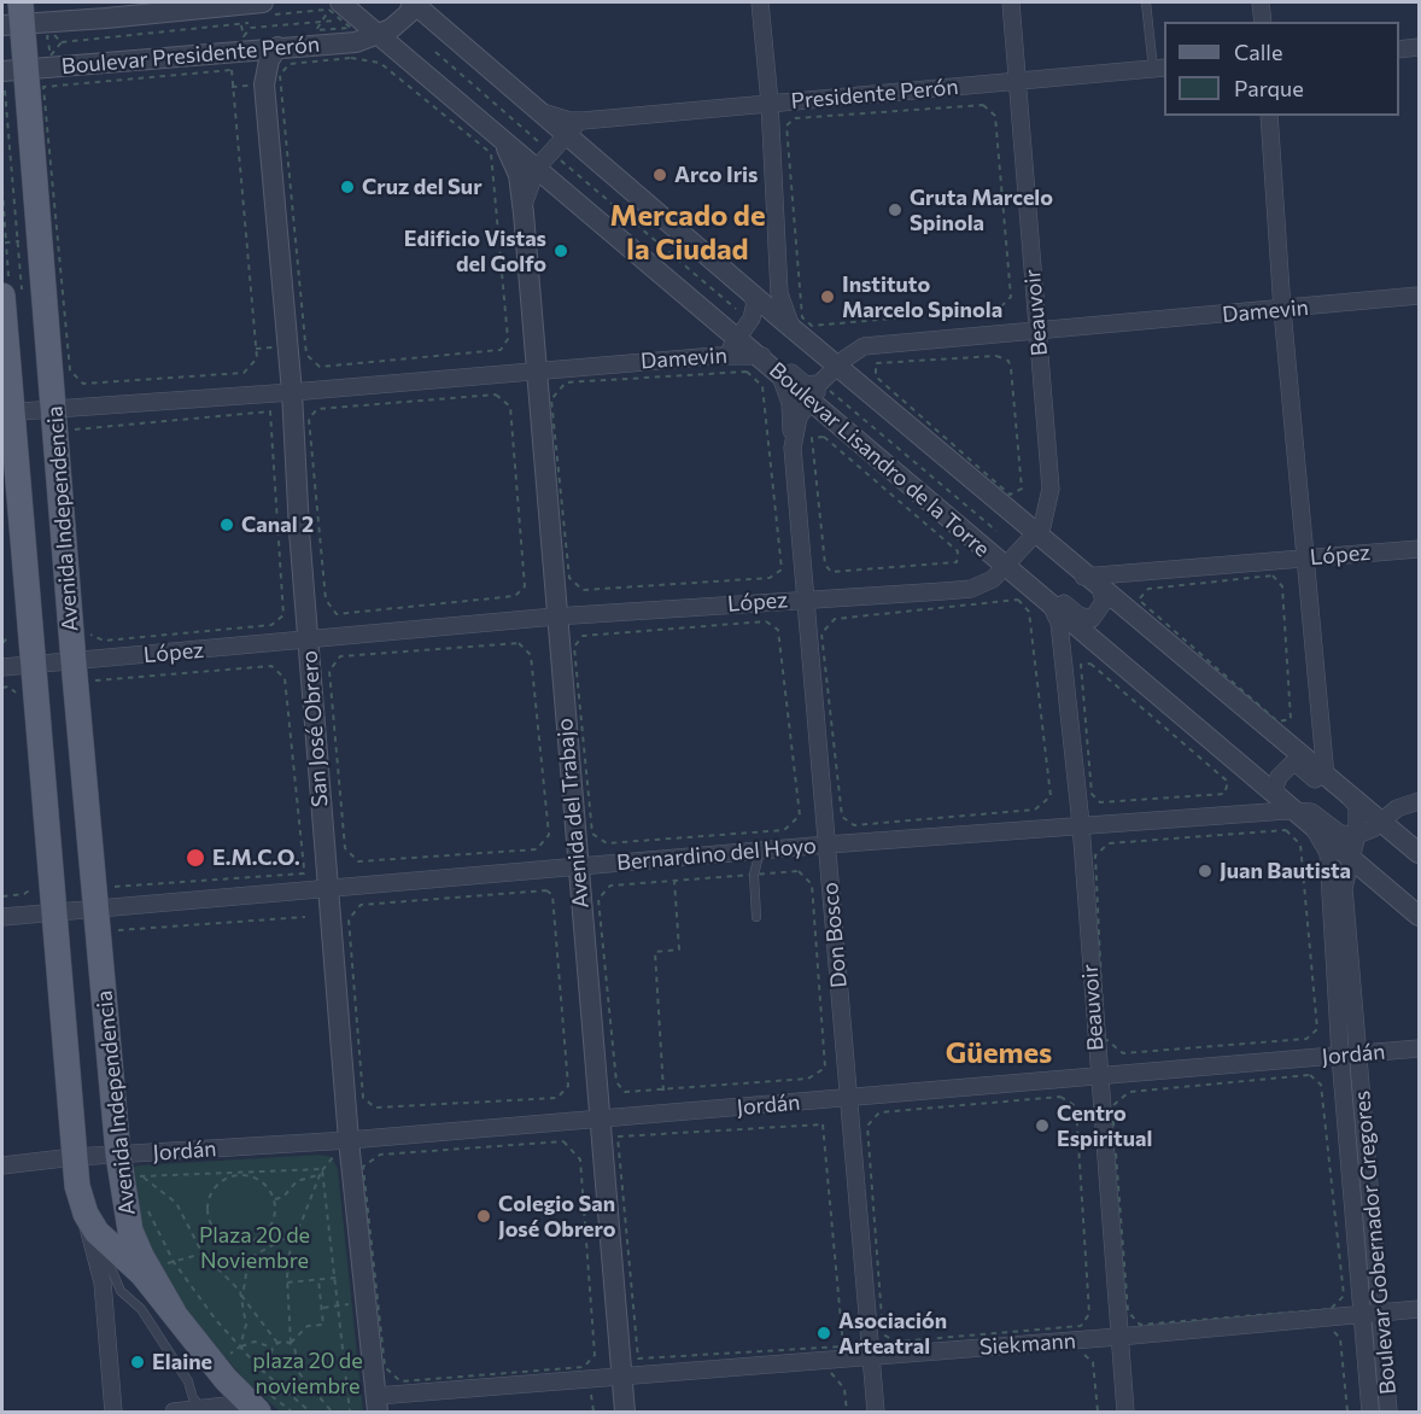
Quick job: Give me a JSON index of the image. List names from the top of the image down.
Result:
{
  "streets": {
    "main road": ["Avenida Independencia"],
    "street": [
      "Boulevar Presidente Perón",
      "Presidente Perón",
      "Damevin",
      "Beauvoir",
      "Boulevar Lisandro de la Torre",
      "López",
      "San José Obrero",
      "Avenida del Trabajo",
      "Bernardino del Hoyo",
      "Don Bosco",
      "Jordán",
      "Boulevar Gobernador Gregores",
      "Siekmann"
    ]
  },
  "crossings": [
    ["Boulevar Presidente Perón", "Avenida Independencia"],
    ["Boulevar Presidente Perón", "San José Obrero"],
    ["Presidente Perón", "Beauvoir"],
    ["Presidente Perón", "Boulevar Lisandro de la Torre"],
    ["Damevin", "Beauvoir"],
    ["Damevin", "Boulevar Lisandro de la Torre"],
    ["Damevin", "Avenida Independencia"],
    ["Damevin", "San José Obrero"],
    ["Damevin", "Avenida del Trabajo"],
    ["Damevin", "Don Bosco"],
    ["Beauvoir", "Boulevar Lisandro de la Torre"],
    ["Beauvoir", "López"],
    ["Beauvoir", "Bernardino del Hoyo"],
    ["Beauvoir", "Jordán"],
    ["Beauvoir", "Siekmann"],
    ["Boulevar Lisandro de la Torre", "López"],
    ["Boulevar Lisandro de la Torre", "Avenida del Trabajo"],
    ["Boulevar Lisandro de la Torre", "Bernardino del Hoyo"],
    ["Boulevar Lisandro de la Torre", "Don Bosco"],
    ["Boulevar Lisandro de la Torre", "Boulevar Gobernador Gregores"],
    ["Avenida Independencia", "López"],
    ["Avenida Independencia", "Bernardino del Hoyo"],
    ["Avenida Independencia", "Jordán"],
    ["López", "San José Obrero"],
    ["López", "Avenida del Trabajo"],
    ["López", "Don Bosco"],
    ["San José Obrero", "Bernardino del Hoyo"],
    ["San José Obrero", "Jordán"],
    ["San José Obrero", "Siekmann"],
    ["Avenida del Trabajo", "Bernardino del Hoyo"],
    ["Avenida del Trabajo", "Jordán"],
    ["Avenida del Trabajo", "Siekmann"],
    ["Bernardino del Hoyo", "Don Bosco"],
    ["Bernardino del Hoyo", "Boulevar Gobernador Gregores"],
    ["Don Bosco", "Jordán"],
    ["Don Bosco", "Siekmann"],
    ["Jordán", "Boulevar Gobernador Gregores"],
    ["Boulevar Gobernador Gregores", "Siekmann"]
  ],
  "districts": ["Mercado de la Ciudad", "Güemes"],
  "parks": ["Plaza 20 de Noviembre", "plaza 20 de noviembre"],
  "places": [
    "Arco Iris",
    "Cruz del Sur",
    "Gruta Marcelo Spinola",
    "Edificio Vistas del Golfo",
    "Instituto Marcelo Spinola",
    "Canal 2",
    "E.M.C.O.",
    "Juan Bautista",
    "Centro Espiritual",
    "Colegio San José Obrero",
    "Asociación Arteatral",
    "Elaine"
  ],
  "legend": ["Calle", "Parque"]
}
